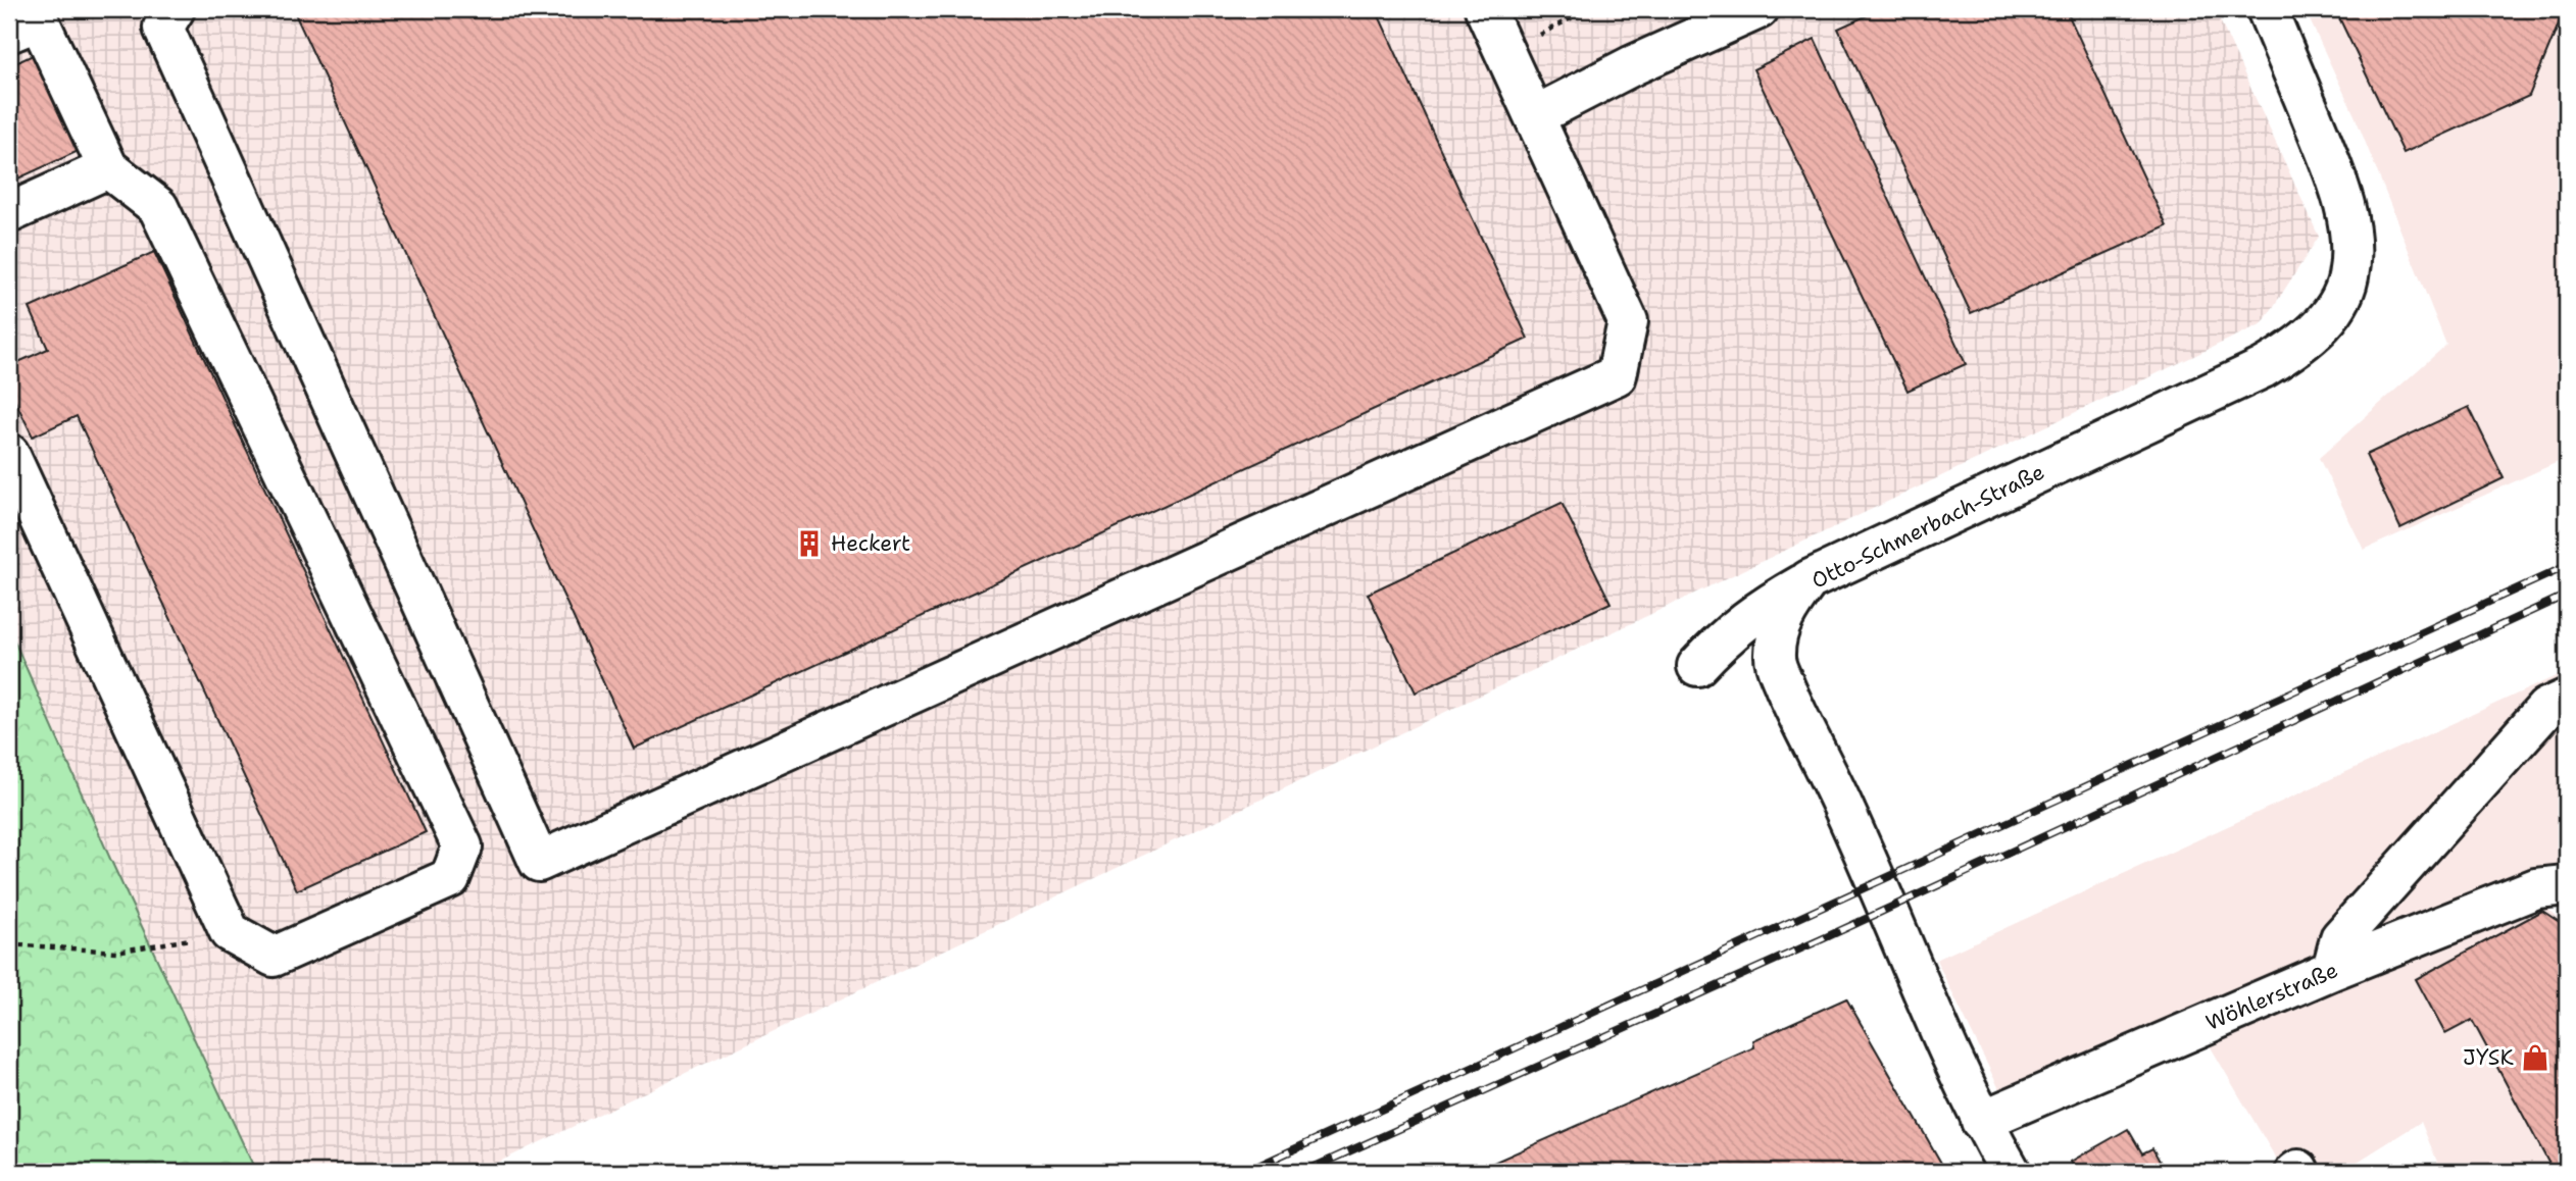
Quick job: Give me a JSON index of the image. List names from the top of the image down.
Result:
{
  "streets": {
    "street": ["Otto-Schmerbach-Straße", "Wöhlerstraße"]
  },
  "crossings": [
    ["Otto-Schmerbach-Straße", "Wöhlerstraße"]
  ],
  "places": {
    "building": ["Heckert"],
    "shop": ["JYSK"]
  }
}
